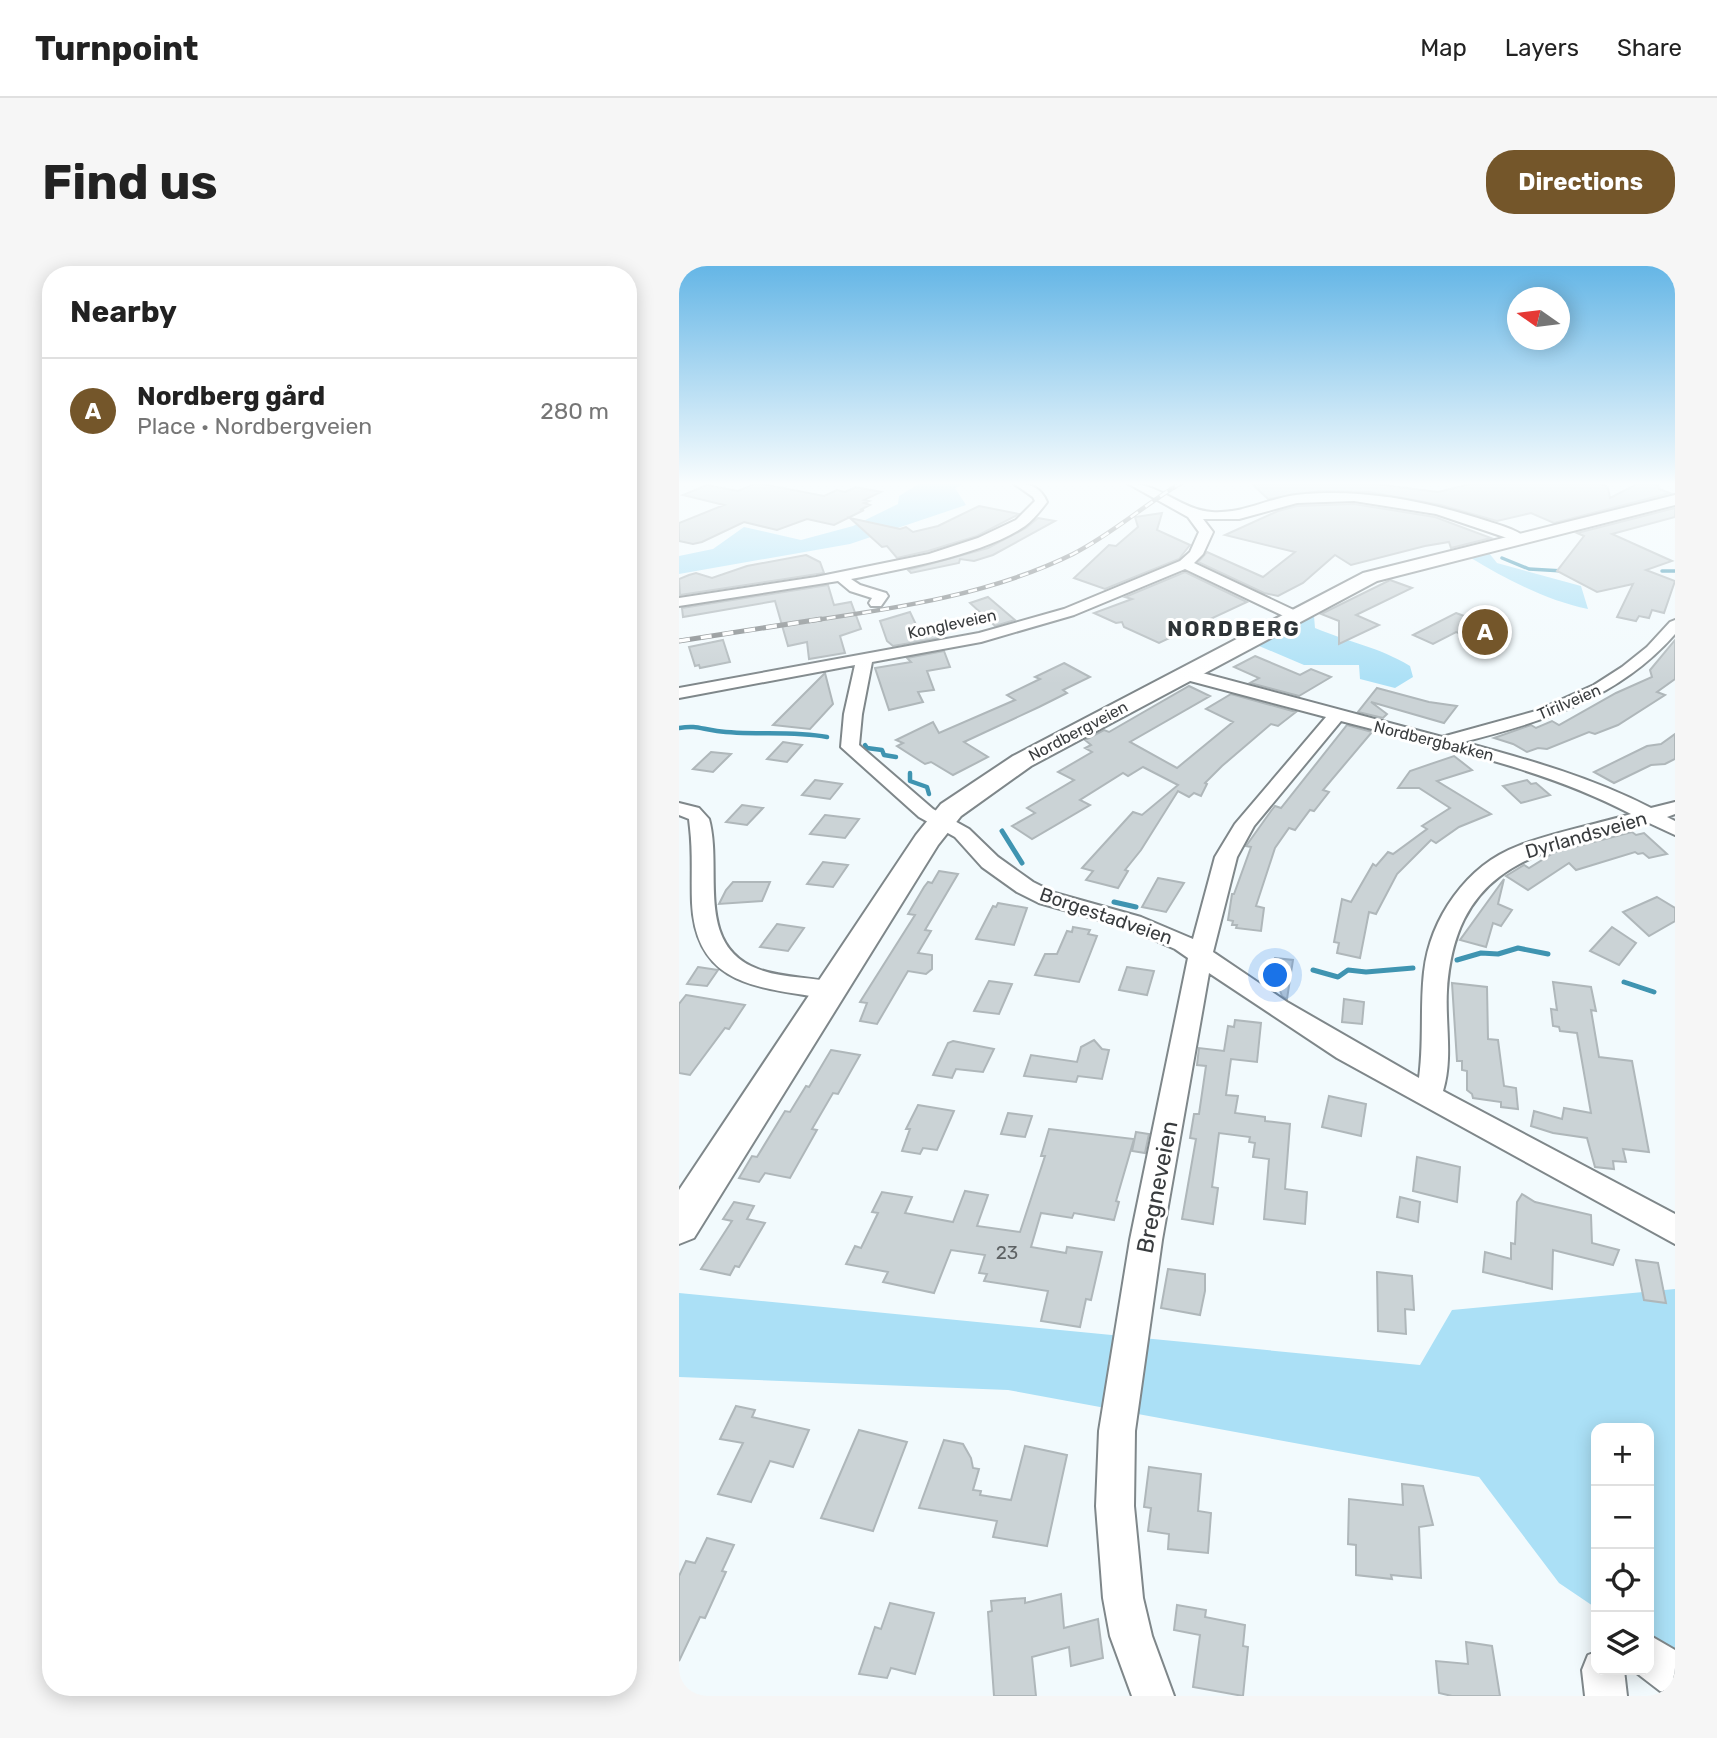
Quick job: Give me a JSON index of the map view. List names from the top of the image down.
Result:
{
  "streets": {
    "street": [
      "Kongleveien",
      "Tirilveien",
      "Nordbergveien",
      "Nordbergbakken",
      "Dyrlandsveien",
      "Borgestadveien",
      "Bregneveien"
    ]
  },
  "crossings": [
    ["Kongleveien", "Borgestadveien"],
    ["Tirilveien", "Nordbergbakken"],
    ["Nordbergveien", "Nordbergbakken"],
    ["Nordbergveien", "Borgestadveien"],
    ["Nordbergbakken", "Dyrlandsveien"],
    ["Nordbergbakken", "Bregneveien"],
    ["Dyrlandsveien", "Borgestadveien"],
    ["Borgestadveien", "Bregneveien"]
  ],
  "districts": ["NORDBERG"],
  "house_numbers": ["23"],
  "north": "left",
  "page": {
    "header": "Turnpoint",
    "nav": ["Map", "Layers", "Share"],
    "buttons": "Directions",
    "title": "Find us",
    "heading": "Nearby",
    "list": [
      {
        "mark": "A",
        "name": "Nordberg gård",
        "note": "Place · Nordbergveien",
        "value": "280 m"
      }
    ],
    "pins": "A",
    "map_buttons": ["+", "−"]
  }
}
